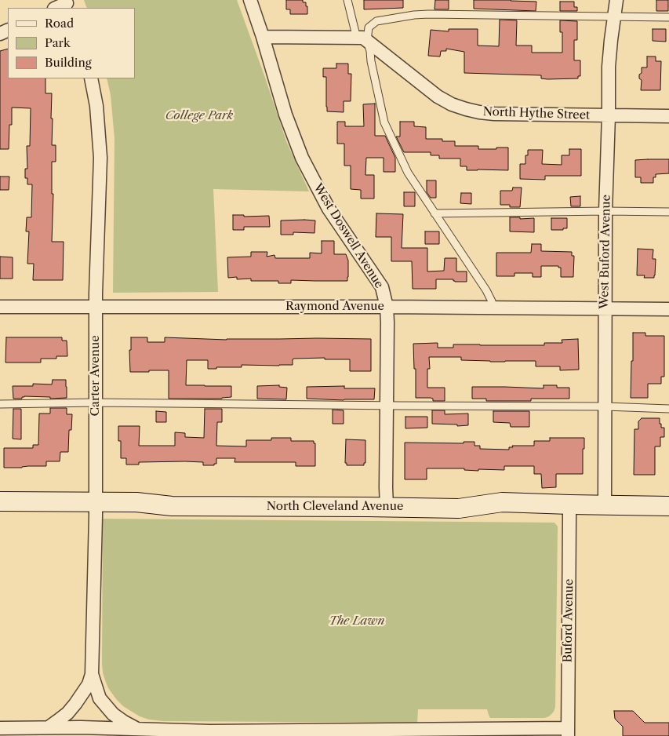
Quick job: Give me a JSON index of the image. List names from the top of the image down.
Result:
{
  "streets": {
    "main road": ["North Cleveland Avenue"],
    "street": [
      "North Hythe Street",
      "West Doswell Avenue",
      "West Buford Avenue",
      "Raymond Avenue",
      "Carter Avenue",
      "Buford Avenue"
    ]
  },
  "crossings": [
    ["North Hythe Street", "West Buford Avenue"],
    ["West Doswell Avenue", "Raymond Avenue"],
    ["West Doswell Avenue", "North Cleveland Avenue"],
    ["West Buford Avenue", "Raymond Avenue"],
    ["West Buford Avenue", "North Cleveland Avenue"],
    ["Raymond Avenue", "Carter Avenue"],
    ["Carter Avenue", "North Cleveland Avenue"],
    ["North Cleveland Avenue", "Buford Avenue"]
  ],
  "parks": ["College Park", "The Lawn"],
  "legend": ["Road", "Park", "Building"]
}
